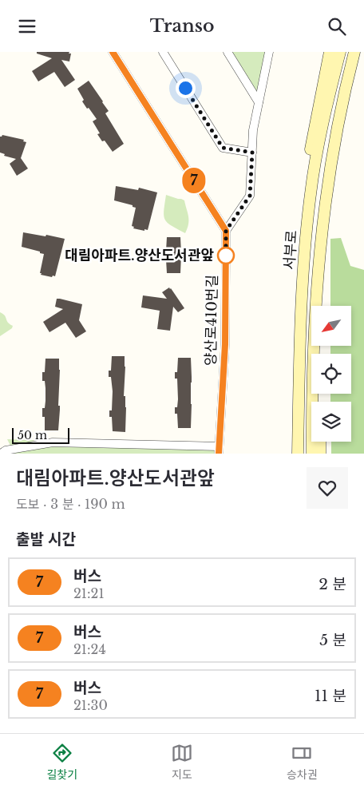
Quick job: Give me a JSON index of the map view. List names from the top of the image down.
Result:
{
  "streets": {
    "main road": ["서부로"],
    "street": ["양산로410번길"]
  },
  "places": ["대림아파트.양산도서관앞"],
  "lines": ["bus line 7"],
  "scale_bar": "50 m",
  "north": "bottom left",
  "page": {
    "header": "Transo",
    "on_map": "7",
    "scale": "50 m",
    "heading": [
      ["대림아파트.양산도서관앞", "도보 · 3 분 · 190 m"],
      "출발 시간"
    ],
    "list": [
      {
        "mark": "7",
        "name": "버스",
        "note": "21:21",
        "value": "2 분"
      },
      {
        "mark": "7",
        "name": "버스",
        "note": "21:24",
        "value": "5 분"
      },
      {
        "mark": "7",
        "name": "버스",
        "note": "21:30",
        "value": "11 분"
      }
    ],
    "tabs": ["길찾기", "지도", "승차권"]
  }
}
